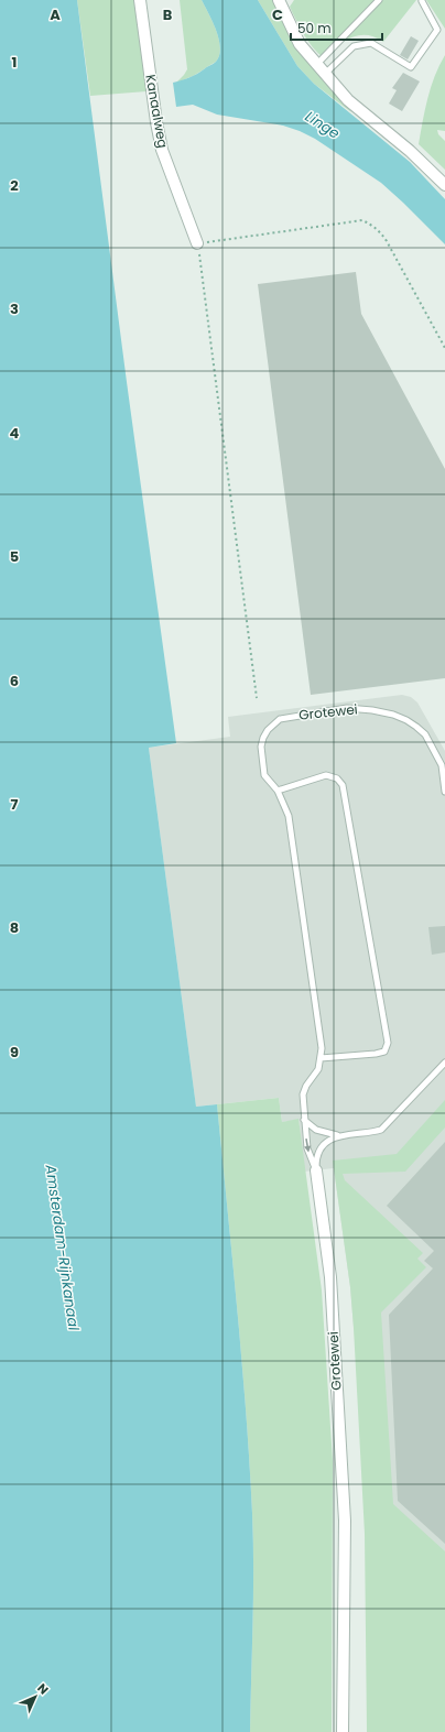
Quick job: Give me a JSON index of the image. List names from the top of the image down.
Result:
{
  "streets": {
    "street": ["Kanaalweg", "Grotewei"]
  },
  "water": ["Linge", "Amsterdam-Rijnkanaal"],
  "scale_bar": "50 m",
  "north": "top right",
  "grid": {
    "columns": ["A", "B", "C"],
    "rows": [
      "1",
      "2",
      "3",
      "4",
      "5",
      "6",
      "7",
      "8",
      "9"
    ]
  }
}
